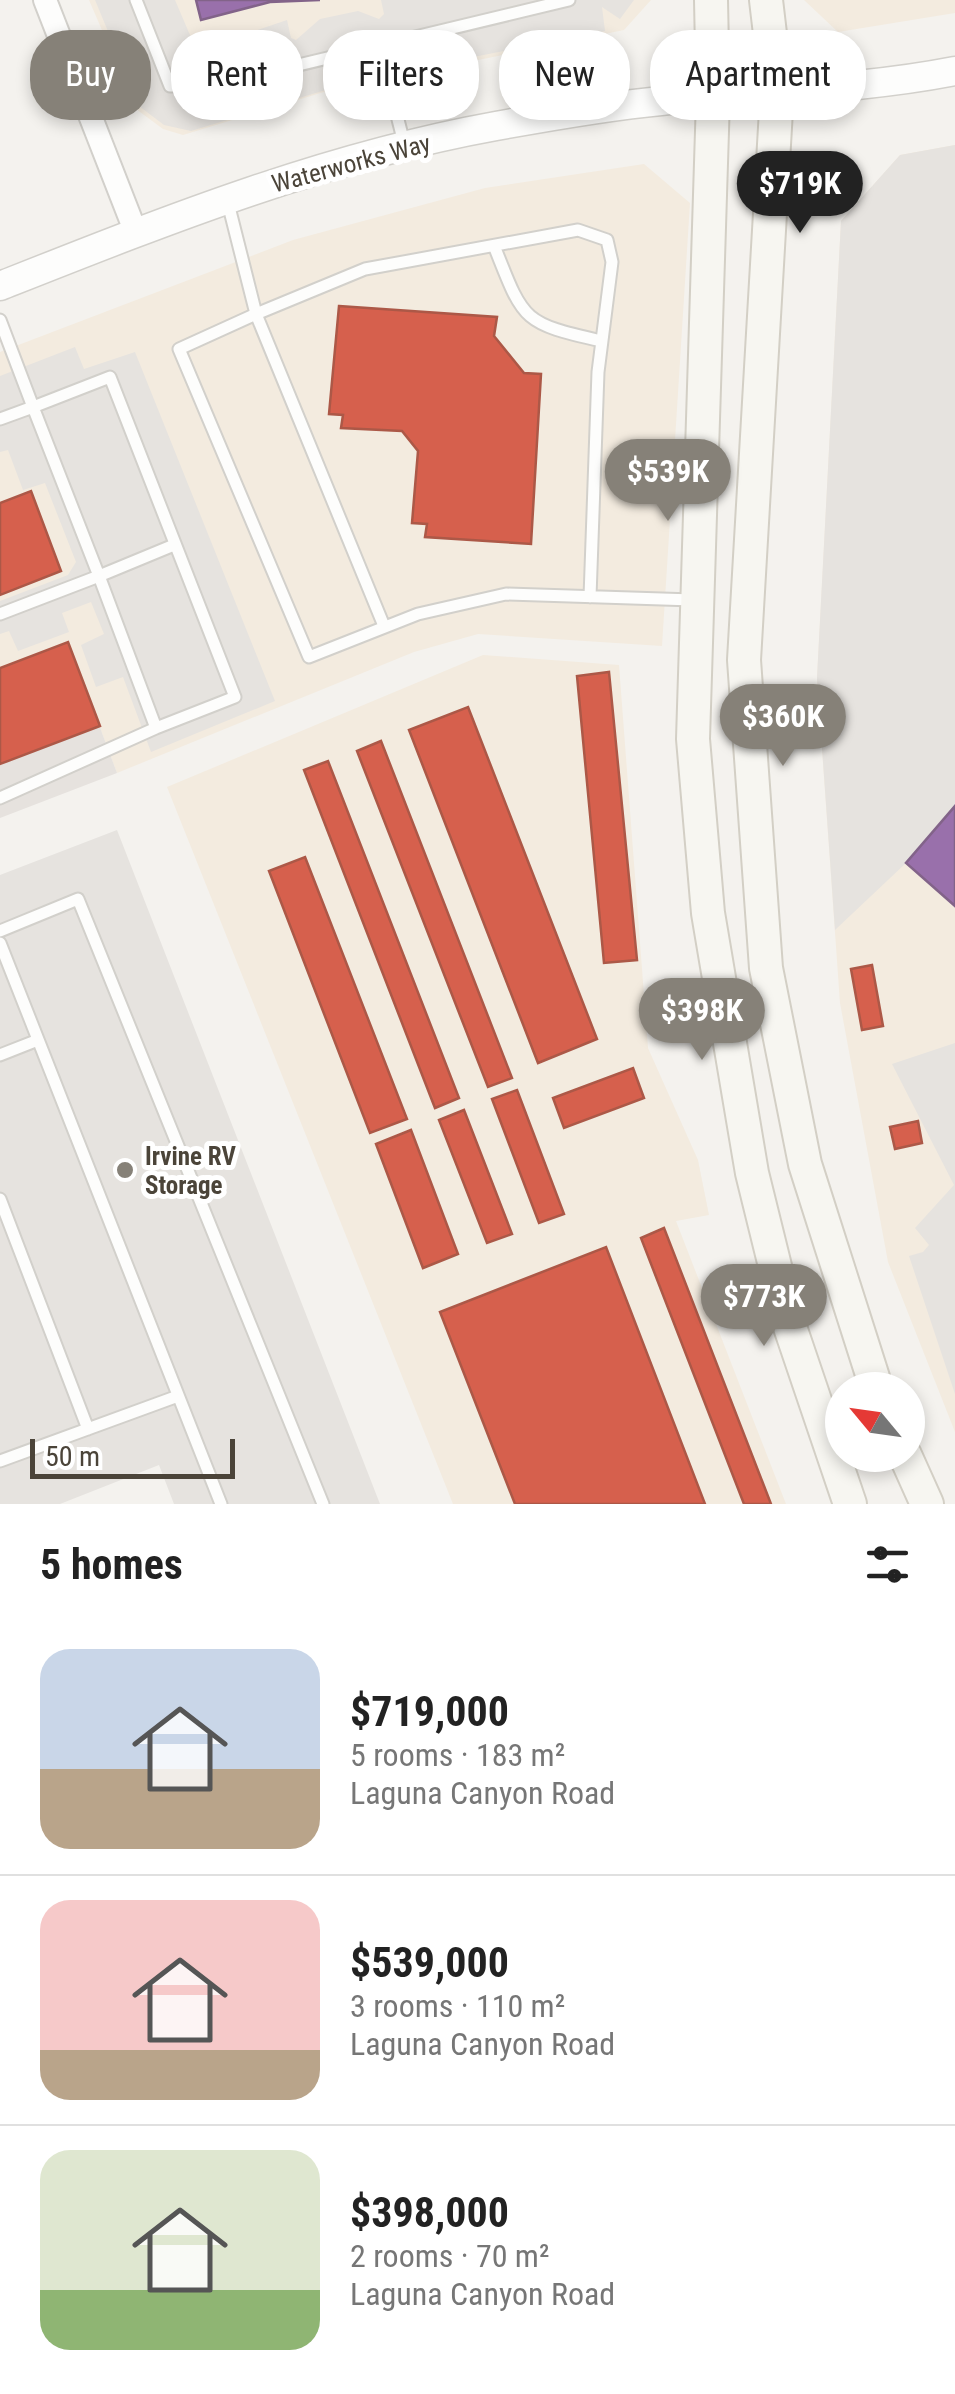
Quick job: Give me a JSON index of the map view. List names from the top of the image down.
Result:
{
  "streets": {
    "street": ["Waterworks Way"]
  },
  "places": ["Irvine RV Storage"],
  "scale_bar": "50 m",
  "north": "top left",
  "page": {
    "chip": [
      "Buy",
      "Rent",
      "Filters",
      "New",
      "Apartment"
    ],
    "price": [
      "$719K",
      "$539K",
      "$360K",
      "$398K",
      "$773K"
    ],
    "scale": "50 m",
    "heading": "5 homes",
    "list": [
      {
        "name": "$719,000",
        "note": "5 rooms · 183 m² · Laguna Canyon Road"
      },
      {
        "name": "$539,000",
        "note": "3 rooms · 110 m² · Laguna Canyon Road"
      },
      {
        "name": "$398,000",
        "note": "2 rooms · 70 m² · Laguna Canyon Road"
      }
    ]
  }
}
